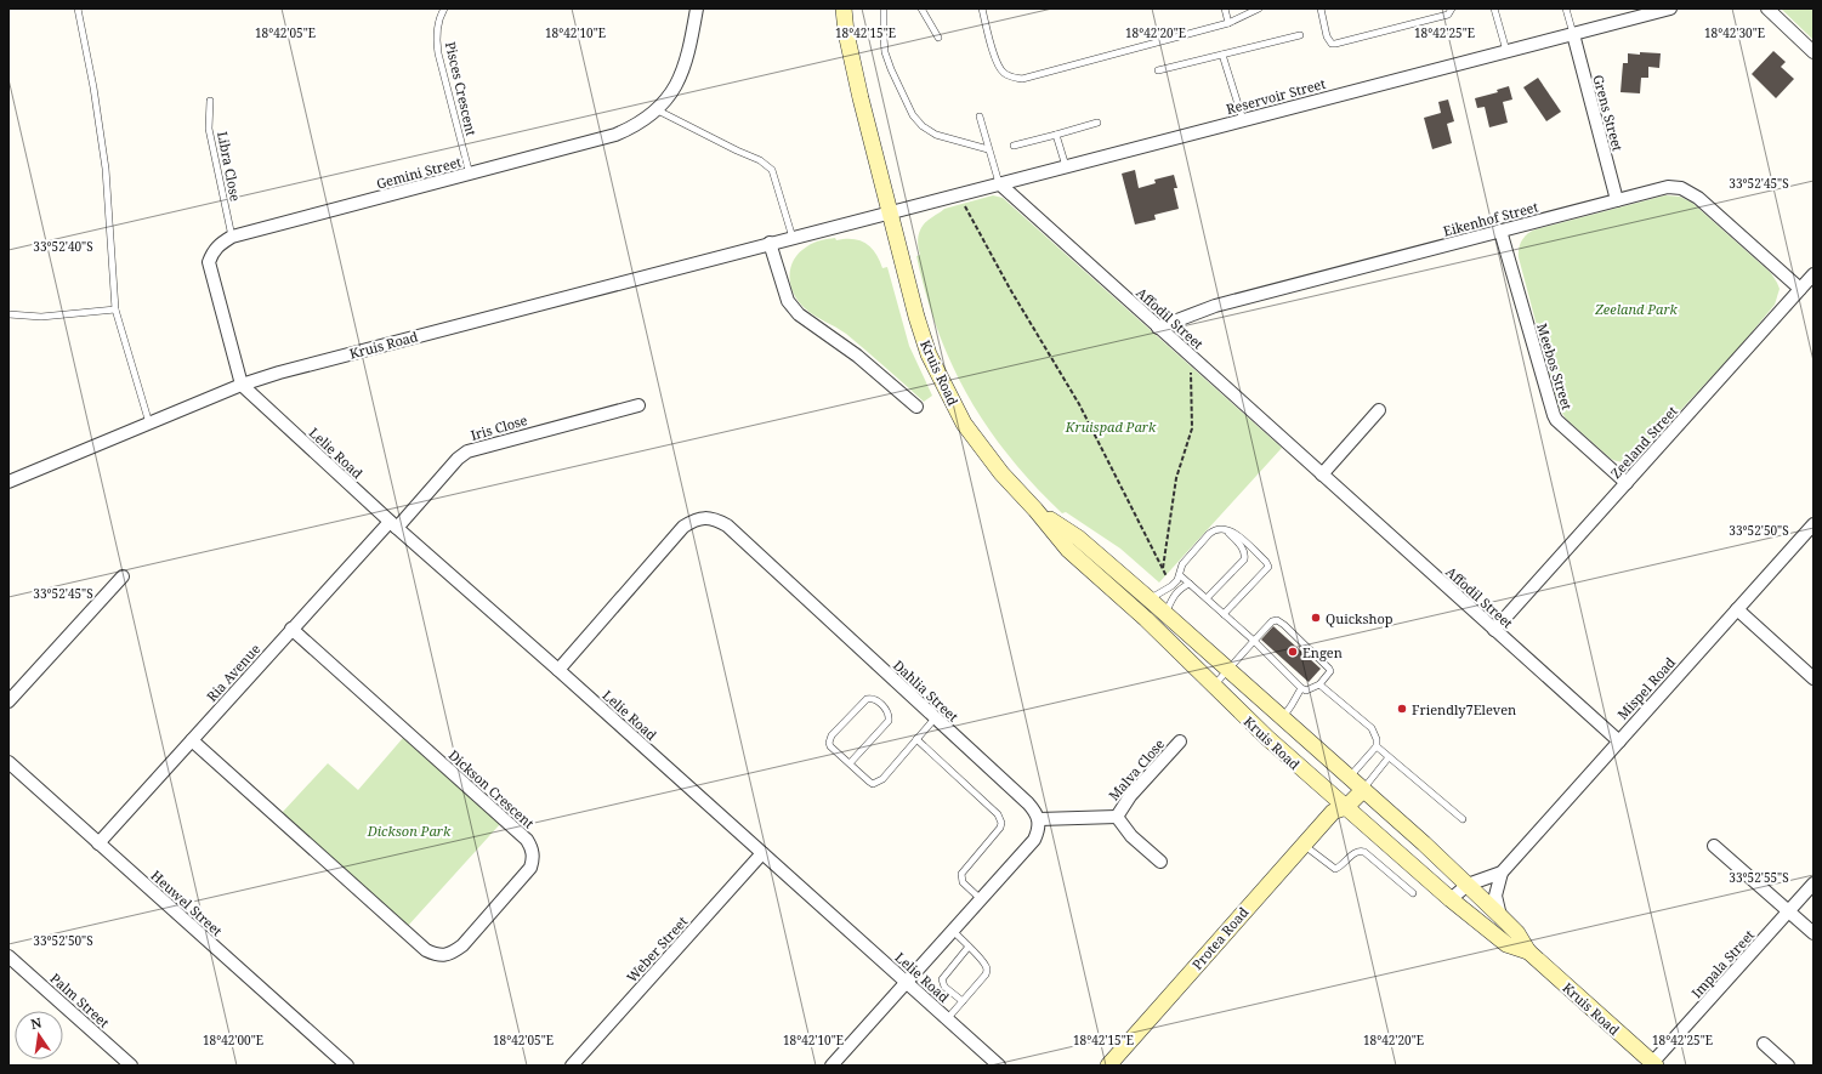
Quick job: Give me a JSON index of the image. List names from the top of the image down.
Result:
{
  "streets": {
    "street": [
      "Reservoir Street",
      "Grens Street",
      "Gemini Street",
      "Eikenhof Street",
      "Affodil Street",
      "Kruis Road",
      "Meebos Street",
      "Iris Close",
      "Zeeland Street",
      "Lelie Road",
      "Ria Avenue",
      "Mispel Road",
      "Dahlia Street",
      "Malva Close",
      "Dickson Crescent",
      "Heuwel Street",
      "Protea Road",
      "Weber Street",
      "Impala Street",
      "Palm Street"
    ],
    "lane": ["Pisces Crescent", "Libra Close"]
  },
  "crossings": [
    ["Pisces Crescent", "Gemini Street"],
    ["Reservoir Street", "Grens Street"],
    ["Reservoir Street", "Affodil Street"],
    ["Reservoir Street", "Kruis Road"],
    ["Grens Street", "Eikenhof Street"],
    ["Libra Close", "Gemini Street"],
    ["Gemini Street", "Kruis Road"],
    ["Gemini Street", "Lelie Road"],
    ["Eikenhof Street", "Affodil Street"],
    ["Eikenhof Street", "Meebos Street"],
    ["Eikenhof Street", "Zeeland Street"],
    ["Affodil Street", "Zeeland Street"],
    ["Affodil Street", "Mispel Road"],
    ["Kruis Road", "Lelie Road"],
    ["Kruis Road", "Mispel Road"],
    ["Kruis Road", "Protea Road"],
    ["Kruis Road", "Impala Street"],
    ["Meebos Street", "Zeeland Street"],
    ["Iris Close", "Lelie Road"],
    ["Iris Close", "Ria Avenue"],
    ["Lelie Road", "Ria Avenue"],
    ["Lelie Road", "Dahlia Street"],
    ["Lelie Road", "Weber Street"],
    ["Ria Avenue", "Dickson Crescent"],
    ["Ria Avenue", "Heuwel Street"],
    ["Dahlia Street", "Malva Close"]
  ],
  "parks": ["Zeeland Park", "Kruispad Park", "Dickson Park"],
  "places": ["Quickshop", "Engen", "Friendly7Eleven"],
  "north": "top",
  "coordinates": [
    "18°42'05\"E",
    "18°42'10\"E",
    "18°42'15\"E",
    "18°42'20\"E",
    "18°42'25\"E",
    "18°42'30\"E",
    "33°52'45\"S",
    "33°52'40\"S",
    "33°52'50\"S",
    "33°52'55\"S",
    "18°42'00\"E"
  ]
}
